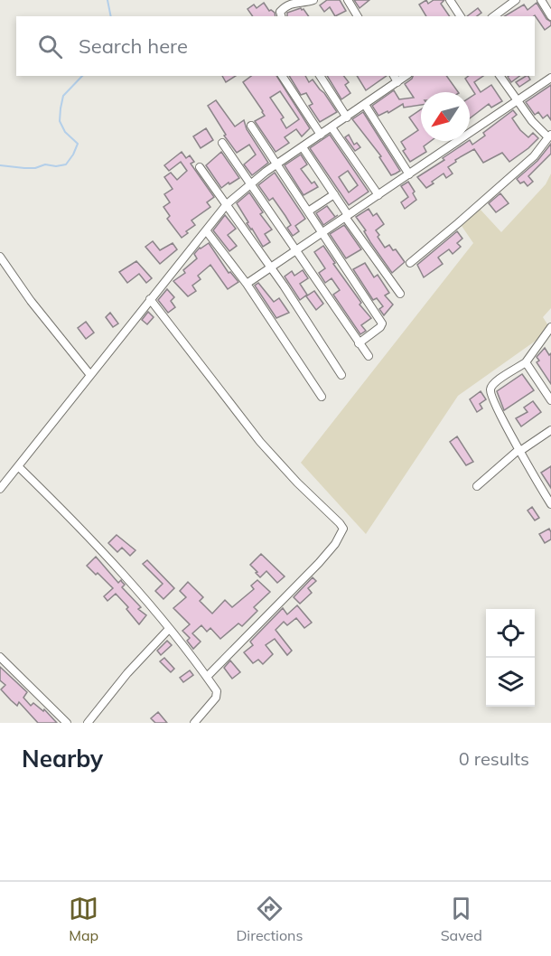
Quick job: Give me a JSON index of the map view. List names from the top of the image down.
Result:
{
  "north": "bottom left",
  "page": {
    "search": "Search here",
    "heading": ["Nearby", "0 results"],
    "nav": ["Map", "Directions", "Saved"]
  }
}
